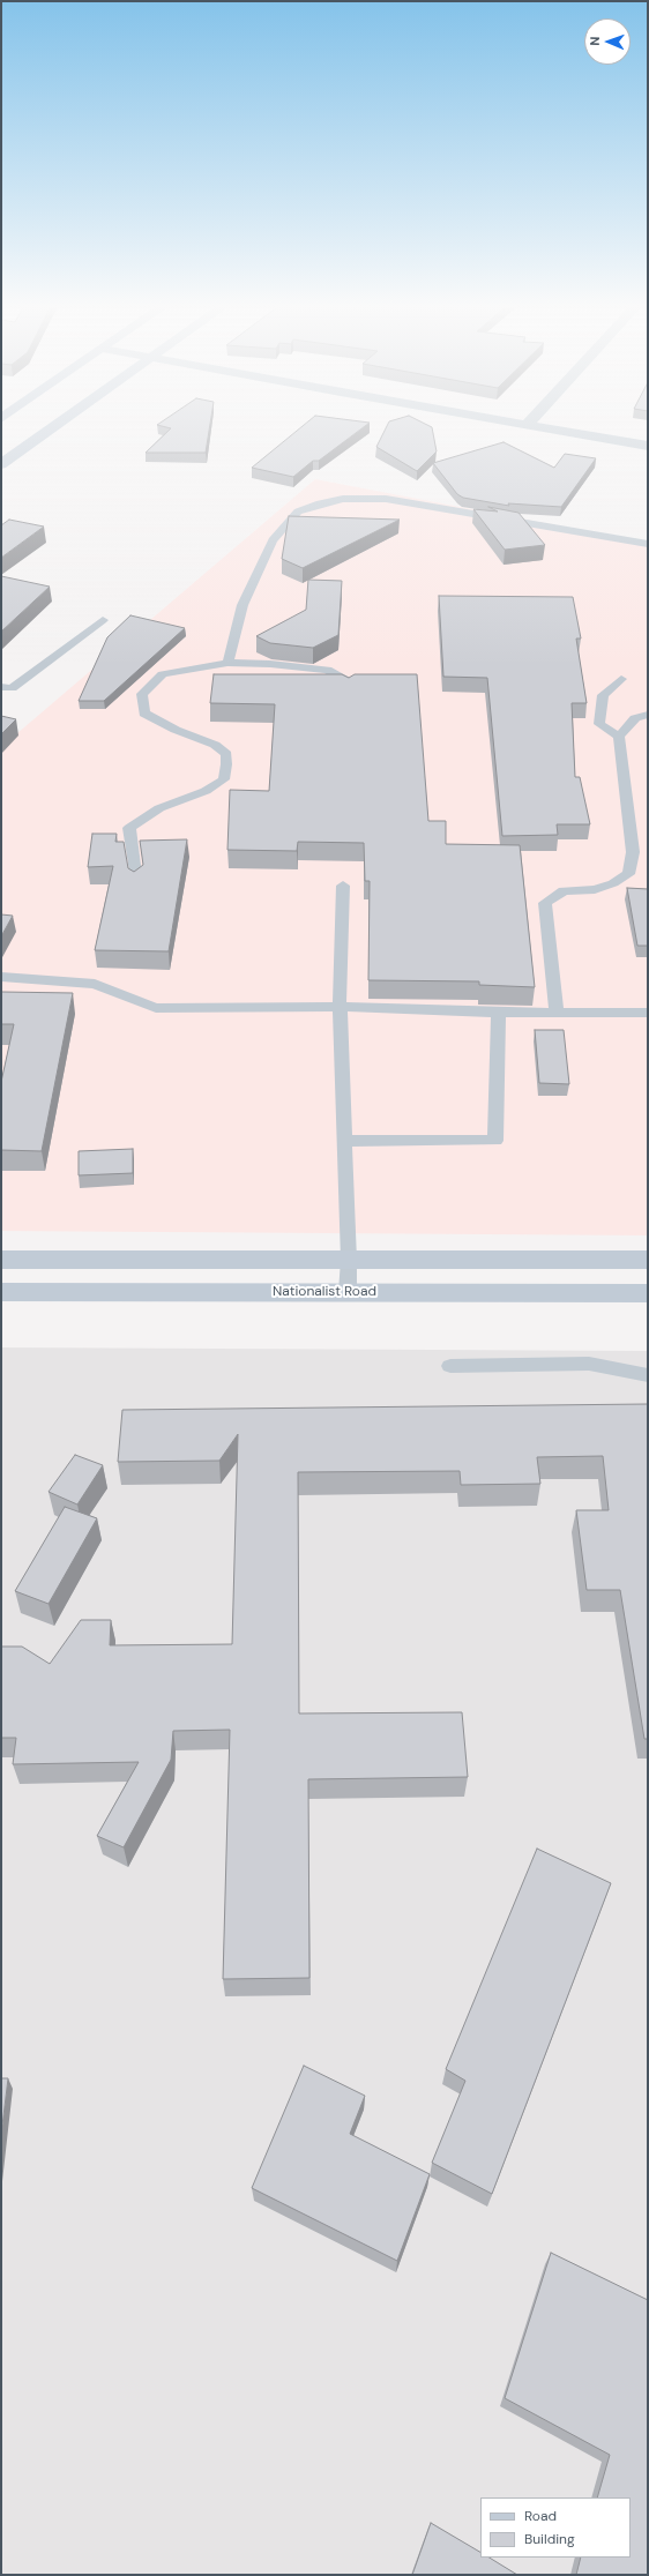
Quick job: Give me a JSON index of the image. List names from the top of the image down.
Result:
{
  "streets": {
    "main road": ["Nationalist Road"]
  },
  "legend": ["Road", "Building"],
  "north": "left"
}
